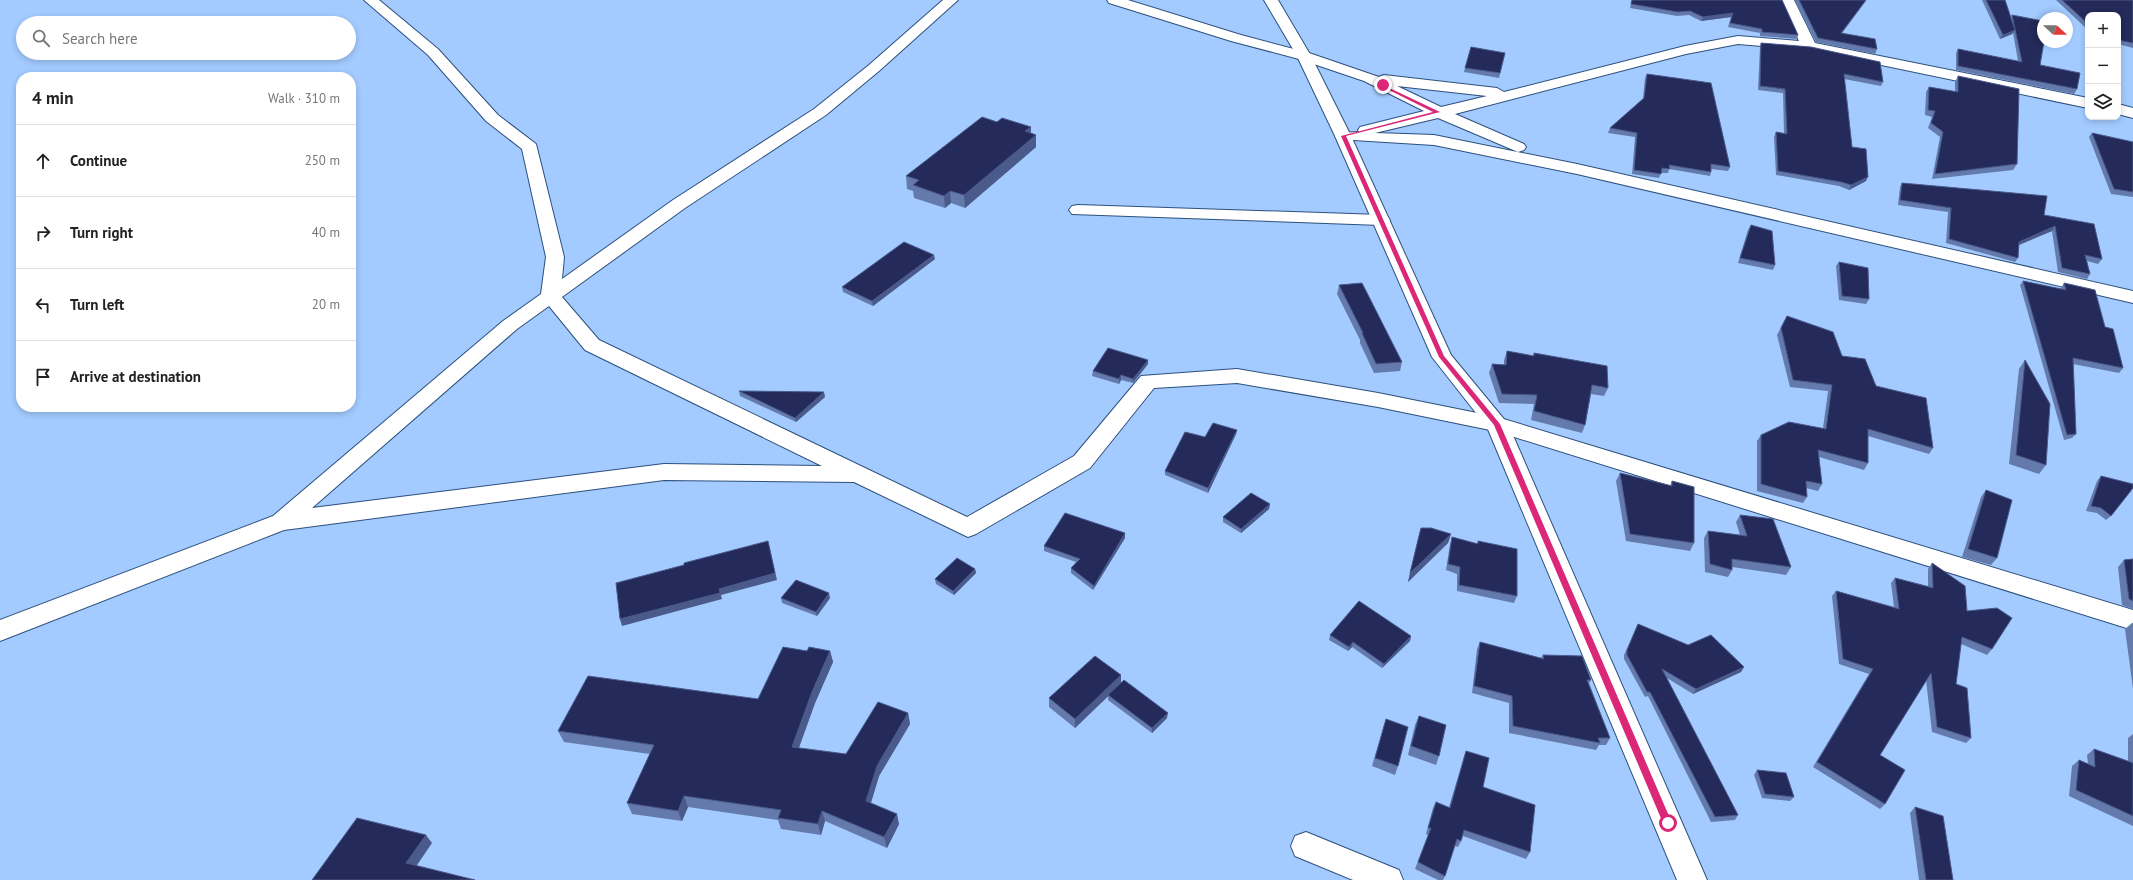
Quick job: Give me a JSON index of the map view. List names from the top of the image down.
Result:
{
  "north": "right",
  "page": {
    "map_buttons": ["+", "−"],
    "search": "Search here",
    "heading": ["4 min", "Walk · 310 m"],
    "list": [
      ["Continue", "250 m"],
      ["Turn right", "40 m"],
      ["Turn left", "20 m"],
      "Arrive at destination"
    ]
  }
}
